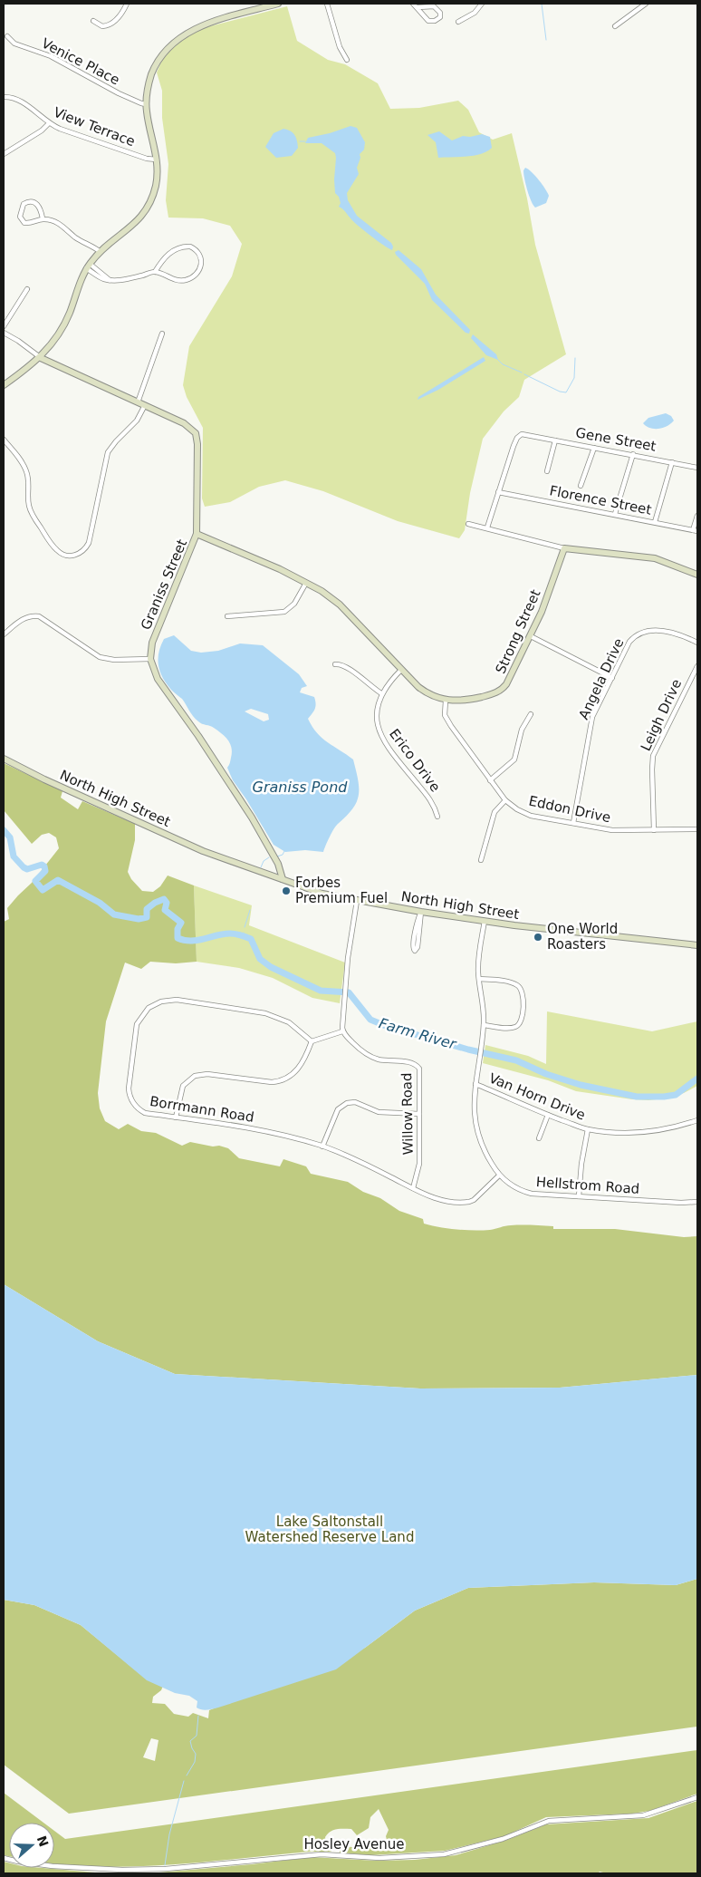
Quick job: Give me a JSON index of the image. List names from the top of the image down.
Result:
{
  "streets": {
    "street": [
      "Venice Place",
      "View Terrace",
      "Gene Street",
      "Florence Street",
      "Graniss Street",
      "Strong Street",
      "Angela Drive",
      "Leigh Drive",
      "Erico Drive",
      "North High Street",
      "Eddon Drive",
      "Van Horn Drive",
      "Borrmann Road",
      "Willow Road",
      "Hellstrom Road",
      "Hosley Avenue"
    ]
  },
  "crossings": [
    ["Gene Street", "Florence Street"],
    ["Graniss Street", "Strong Street"],
    ["Strong Street", "Erico Drive"],
    ["Strong Street", "Eddon Drive"],
    ["Angela Drive", "Eddon Drive"],
    ["Leigh Drive", "Eddon Drive"],
    ["North High Street", "Hellstrom Road"],
    ["Van Horn Drive", "Hellstrom Road"],
    ["Borrmann Road", "Willow Road"],
    ["Borrmann Road", "Hellstrom Road"]
  ],
  "water": ["Graniss Pond", "Farm River"],
  "parks": ["Lake Saltonstall Watershed Reserve Land"],
  "places": ["Forbes Premium Fuel", "One World Roasters"],
  "north": "right"
}
